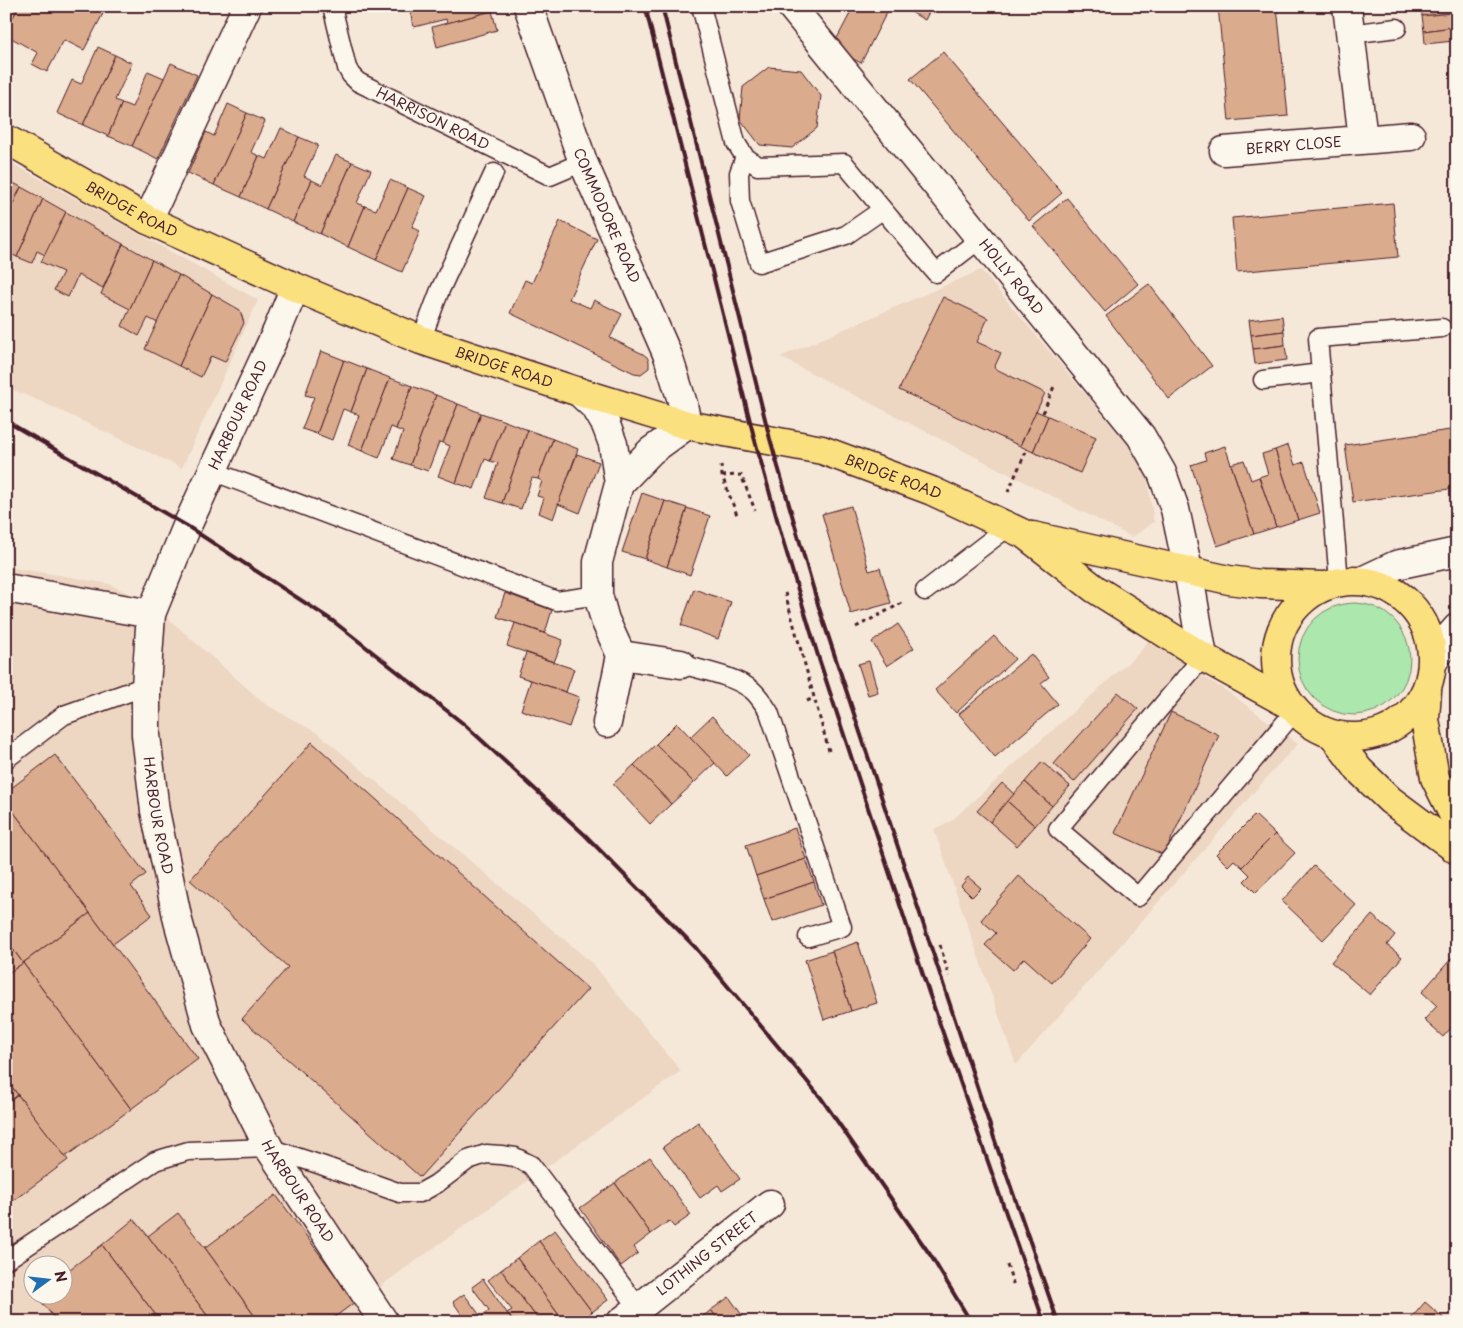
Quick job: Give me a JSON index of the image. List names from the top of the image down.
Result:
{
  "streets": {
    "highway": ["BRIDGE ROAD"],
    "street": [
      "BERRY CLOSE",
      "COMMODORE ROAD",
      "HOLLY ROAD",
      "HARBOUR ROAD",
      "LOTHING STREET"
    ],
    "lane": ["HARRISON ROAD"]
  },
  "crossings": [
    ["HARRISON ROAD", "COMMODORE ROAD"],
    ["BRIDGE ROAD", "COMMODORE ROAD"],
    ["BRIDGE ROAD", "HOLLY ROAD"],
    ["BRIDGE ROAD", "HARBOUR ROAD"]
  ],
  "north": "right"
}
